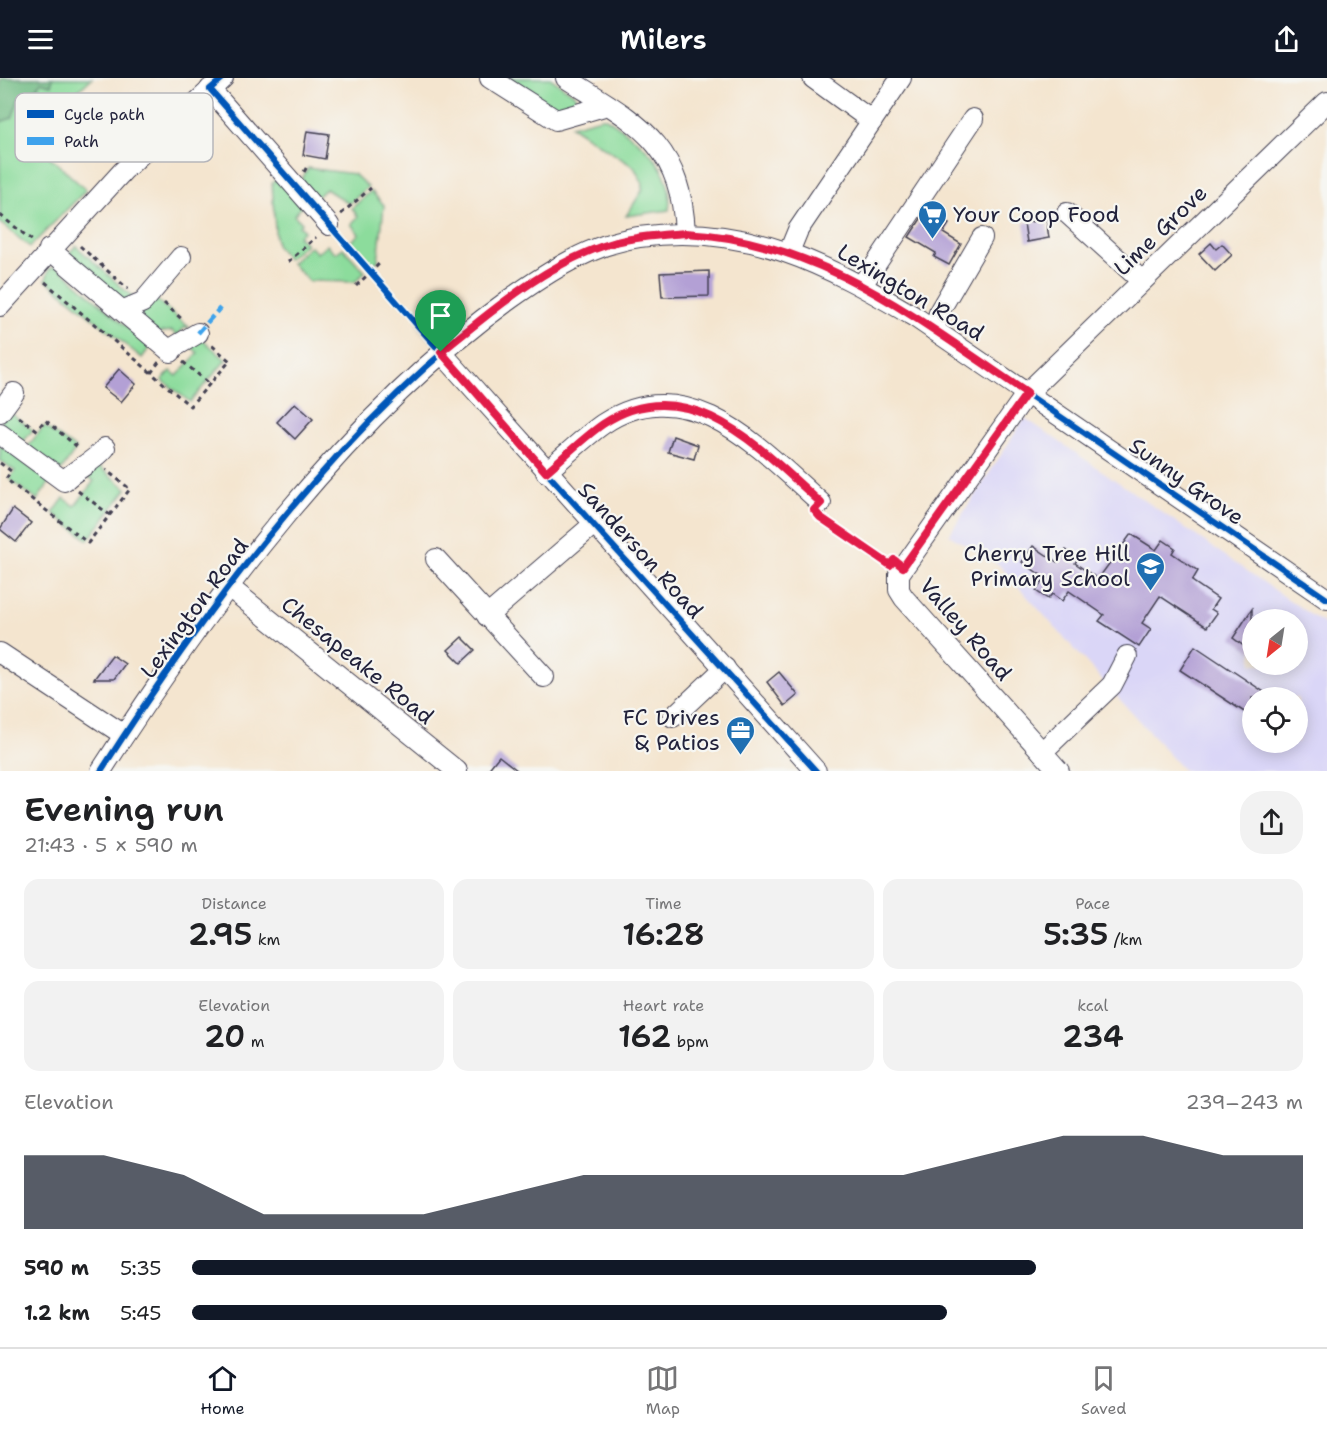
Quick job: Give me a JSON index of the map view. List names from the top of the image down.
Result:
{
  "streets": {
    "street": [
      "Lime Grove",
      "Lexington Road",
      "Sunny Grove",
      "Sanderson Road",
      "Valley Road",
      "Chesapeake Road"
    ]
  },
  "crossings": [
    ["Lime Grove", "Lexington Road"],
    ["Lime Grove", "Sunny Grove"],
    ["Lime Grove", "Valley Road"],
    ["Lexington Road", "Sunny Grove"],
    ["Lexington Road", "Sanderson Road"],
    ["Lexington Road", "Valley Road"],
    ["Lexington Road", "Chesapeake Road"],
    ["Sunny Grove", "Valley Road"]
  ],
  "places": {
    "supermarket": ["Your Coop Food"],
    "school or university": ["Cherry Tree Hill Primary School"],
    "office": ["FC Drives & Patios"]
  },
  "legend": ["Cycle path", "Path"],
  "north": "bottom left",
  "page": {
    "header": "Milers",
    "heading": ["Evening run", "21:43 · 5 × 590 m"],
    "stats": [
      ["Distance", "2.95 km"],
      ["Time", "16:28"],
      ["Pace", "5:35 /km"],
      ["Elevation", "20 m"],
      ["Heart rate", "162 bpm"],
      ["kcal", "234"]
    ],
    "chart": ["Elevation", "239–243 m"],
    "list": [
      {
        "name": "590 m",
        "note": "5:35"
      },
      {
        "name": "1.2 km",
        "note": "5:45"
      }
    ],
    "tabs": ["Home", "Map", "Saved"]
  }
}
